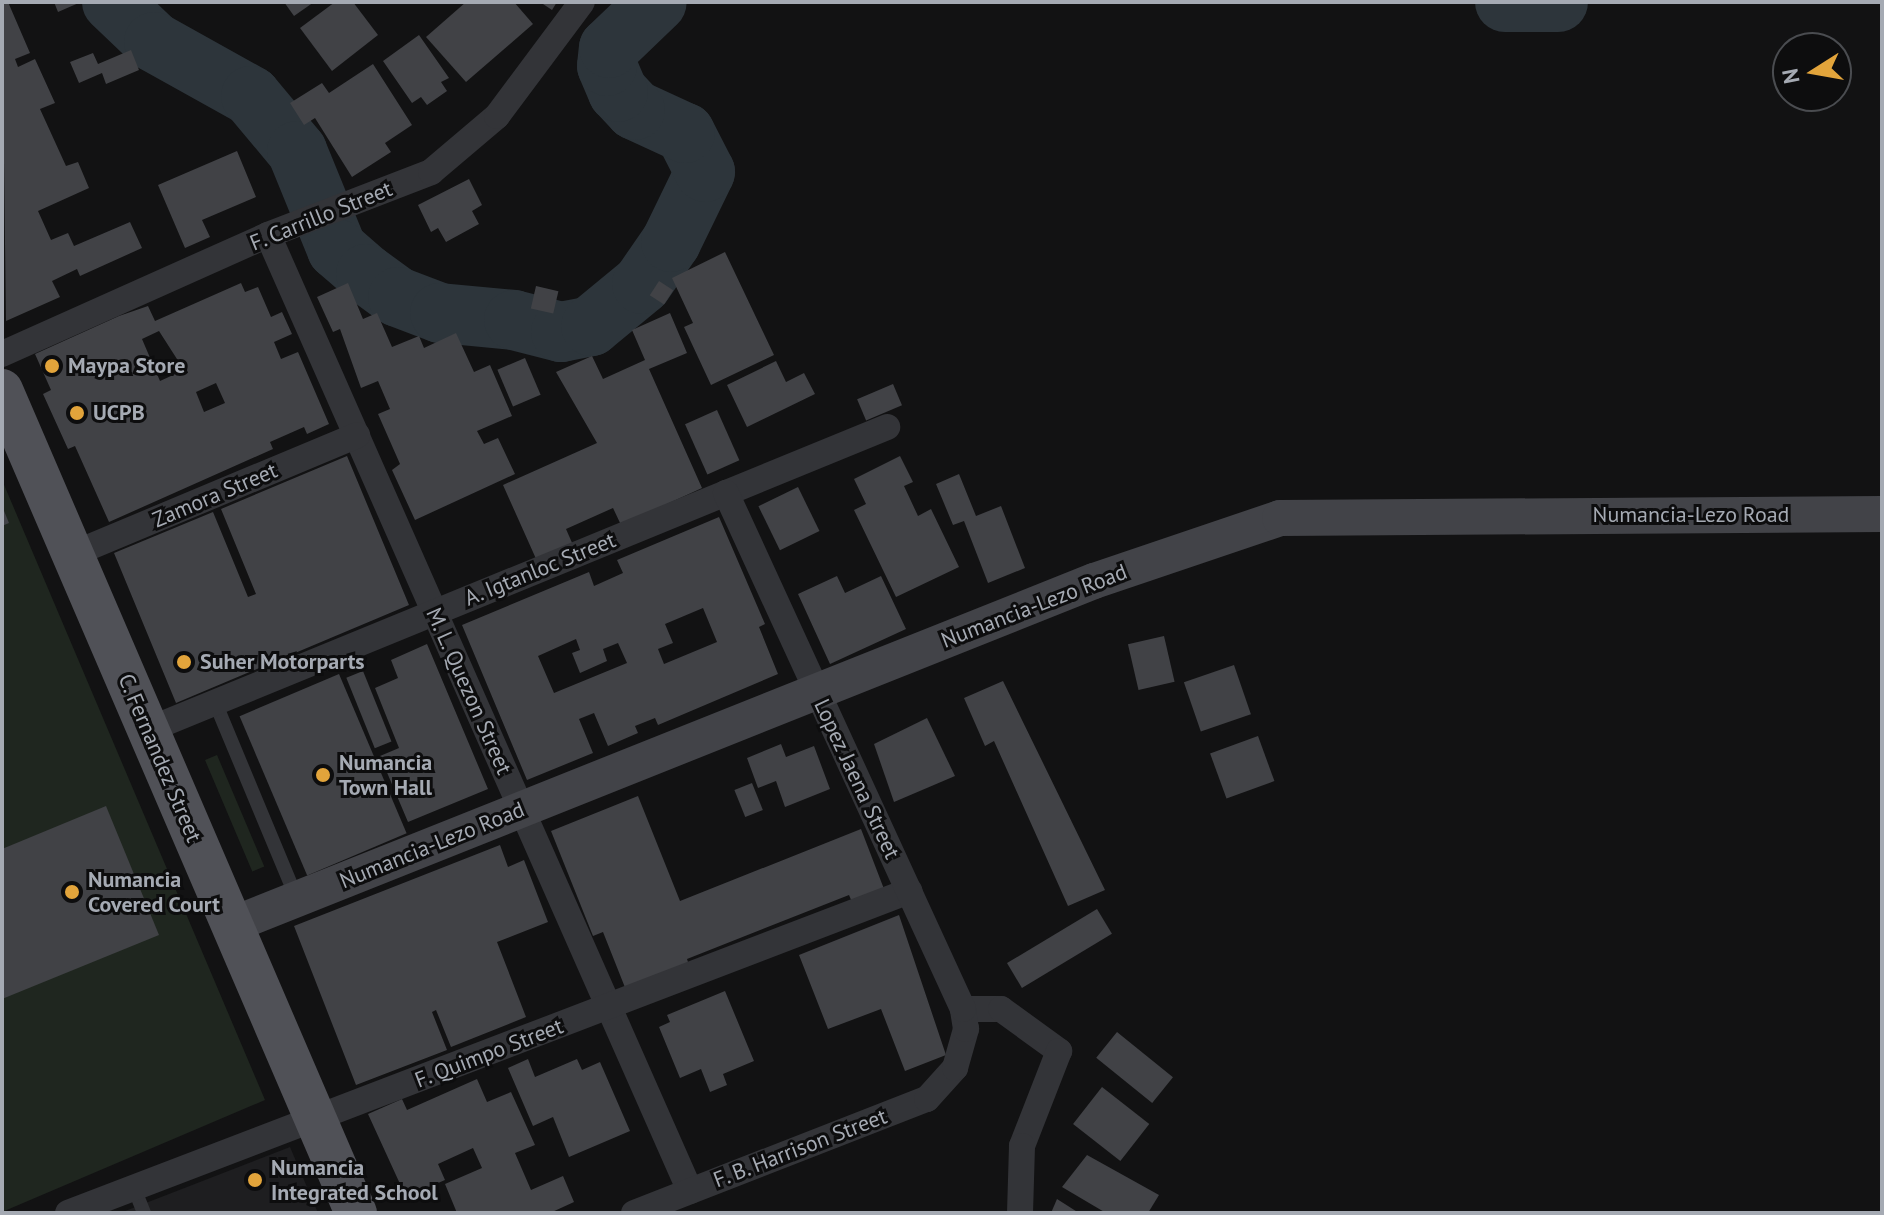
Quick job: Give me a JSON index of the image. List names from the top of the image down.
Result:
{
  "streets": {
    "main road": ["Numancia-Lezo Road", "C. Fernandez Street"],
    "street": [
      "F. Carrillo Street",
      "Zamora Street",
      "A. Igtanloc Street",
      "M. L. Quezon Street",
      "Lopez Jaena Street",
      "F. Quimpo Street",
      "F. B. Harrison Street"
    ]
  },
  "crossings": [
    ["F. Carrillo Street", "M. L. Quezon Street"],
    ["Zamora Street", "M. L. Quezon Street"],
    ["Zamora Street", "C. Fernandez Street"],
    ["Numancia-Lezo Road", "M. L. Quezon Street"],
    ["Numancia-Lezo Road", "C. Fernandez Street"],
    ["Numancia-Lezo Road", "Lopez Jaena Street"],
    ["A. Igtanloc Street", "M. L. Quezon Street"],
    ["A. Igtanloc Street", "C. Fernandez Street"],
    ["A. Igtanloc Street", "Lopez Jaena Street"],
    ["M. L. Quezon Street", "F. Quimpo Street"],
    ["M. L. Quezon Street", "F. B. Harrison Street"],
    ["C. Fernandez Street", "F. Quimpo Street"],
    ["Lopez Jaena Street", "F. Quimpo Street"],
    ["Lopez Jaena Street", "F. B. Harrison Street"]
  ],
  "places": [
    "Maypa Store",
    "UCPB",
    "Suher Motorparts",
    "Numancia Town Hall",
    "Numancia Covered Court",
    "Numancia Integrated School"
  ],
  "north": "left"
}
